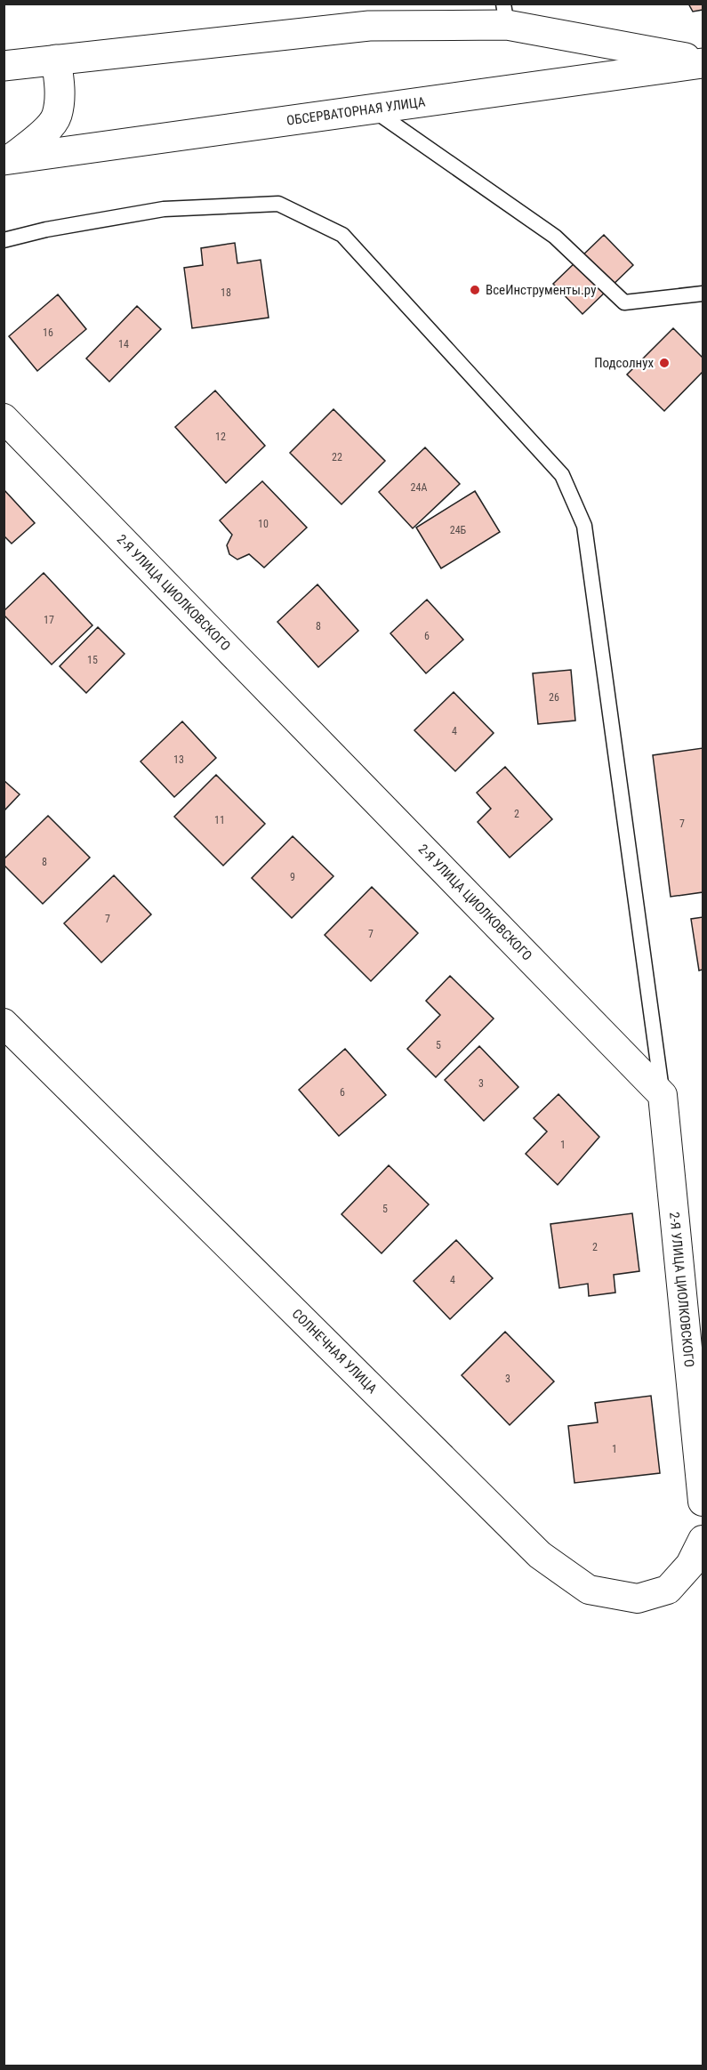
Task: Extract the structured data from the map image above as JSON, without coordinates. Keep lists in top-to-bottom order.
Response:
{
  "streets": {
    "main road": ["ОБСЕРВАТОРНАЯ УЛИЦА"],
    "street": ["2-Я УЛИЦА ЦИОЛКОВСКОГО", "СОЛНЕЧНАЯ УЛИЦА"]
  },
  "places": ["ВсеИнструменты.ру", "Подсолнух"],
  "house_numbers": [
    "18",
    "16",
    "14",
    "12",
    "22",
    "24А",
    "10",
    "24Б",
    "17",
    "8",
    "6",
    "15",
    "26",
    "4",
    "13",
    "2",
    "11",
    "7",
    "8",
    "9",
    "7",
    "7",
    "5",
    "3",
    "6",
    "1",
    "5",
    "2",
    "4",
    "3",
    "1"
  ]
}
